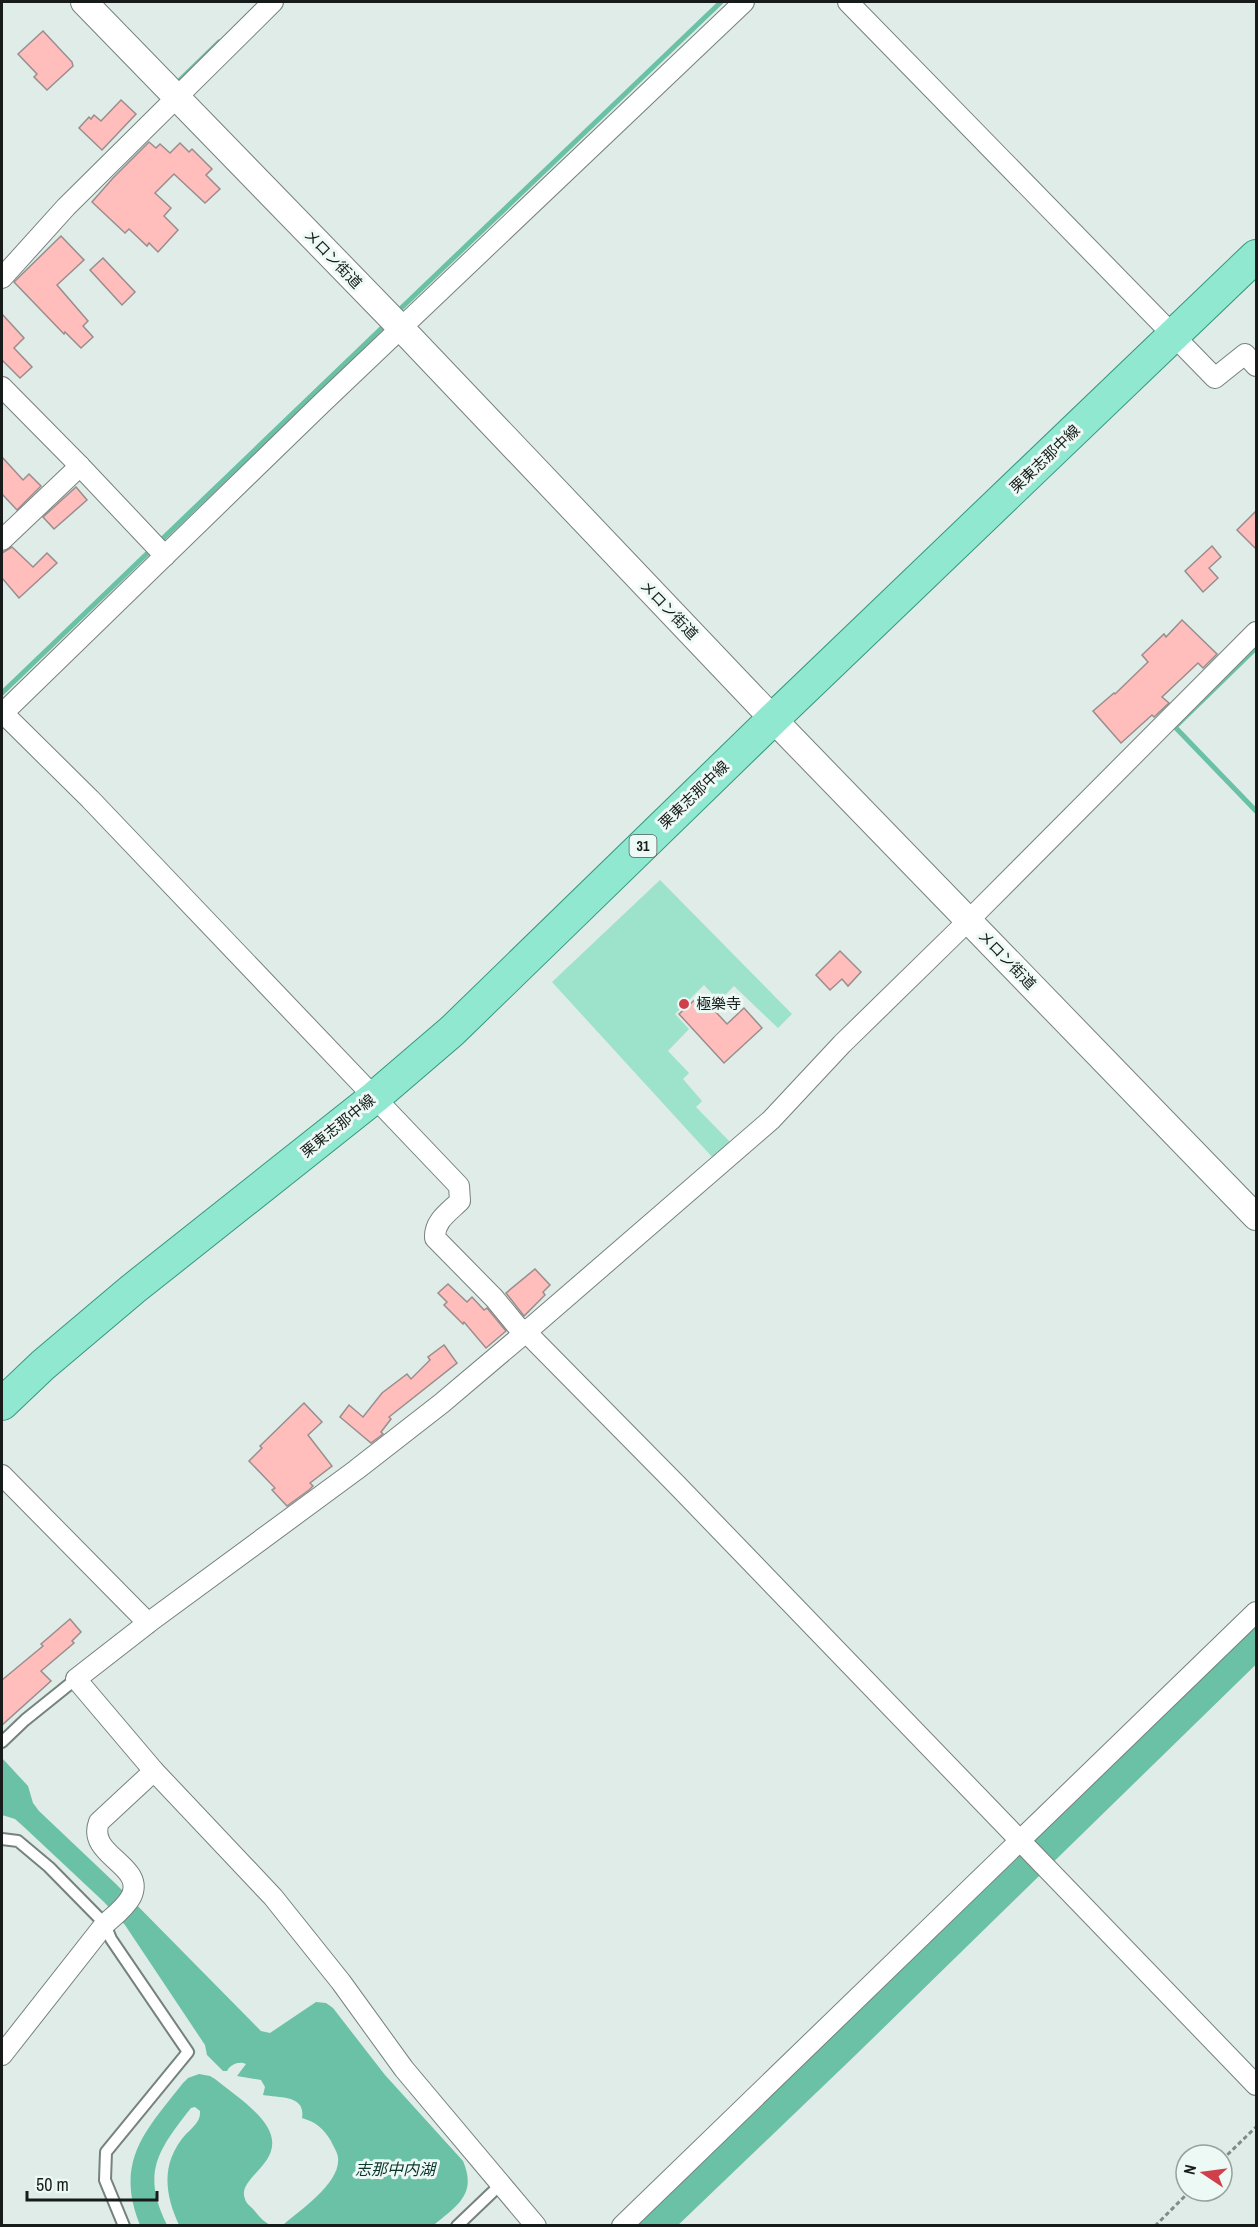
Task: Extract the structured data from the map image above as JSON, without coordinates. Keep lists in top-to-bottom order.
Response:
{
  "streets": {
    "main road": ["栗東志那中線", "31"],
    "street": ["メロン街道"]
  },
  "crossings": [
    ["メロン街道", "栗東志那中線"]
  ],
  "water": ["志那中内湖"],
  "places": ["極樂寺"],
  "scale_bar": "50 m",
  "north": "left"
}
